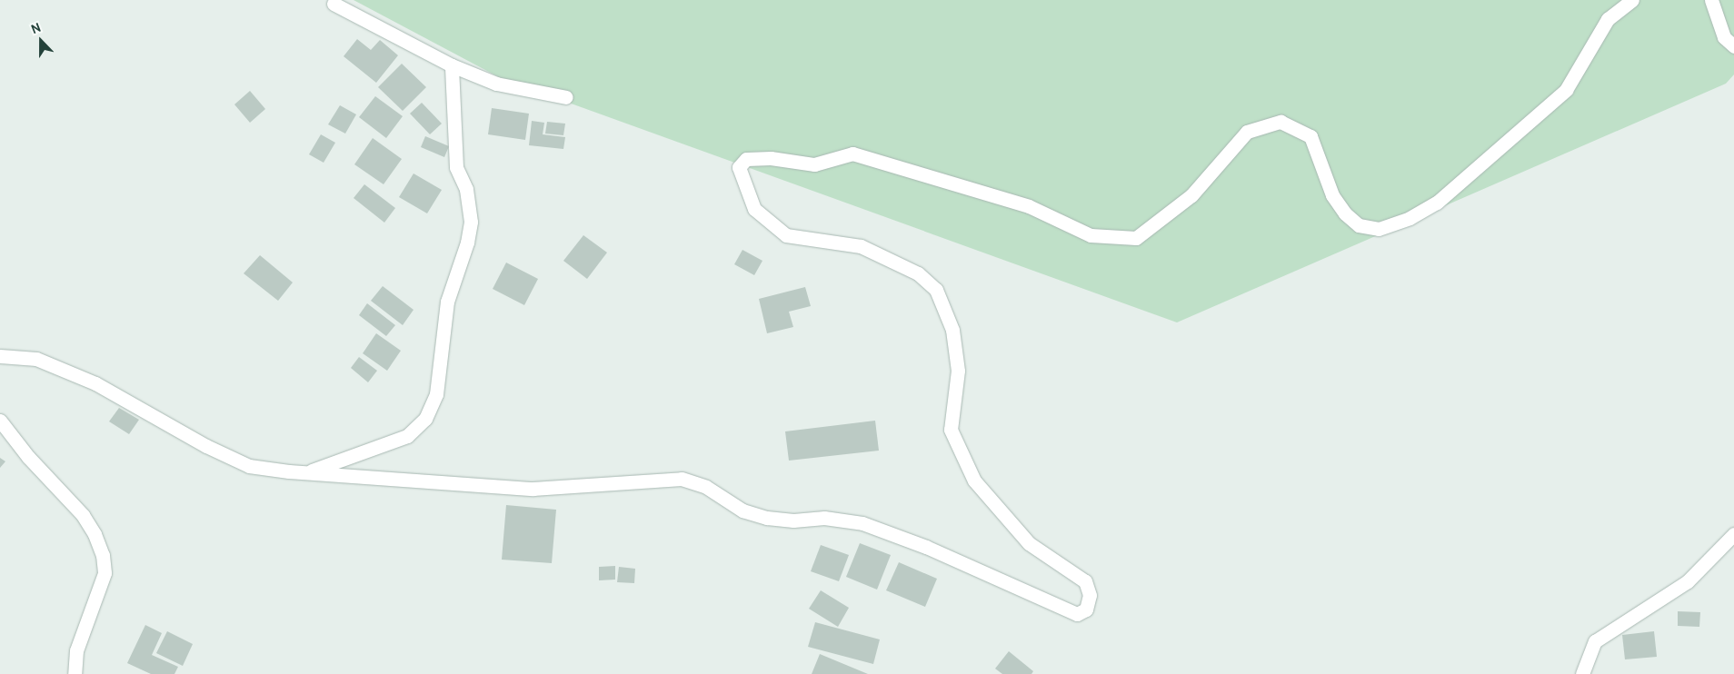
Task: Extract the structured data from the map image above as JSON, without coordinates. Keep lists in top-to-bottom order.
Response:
{
  "north": "top"
}
